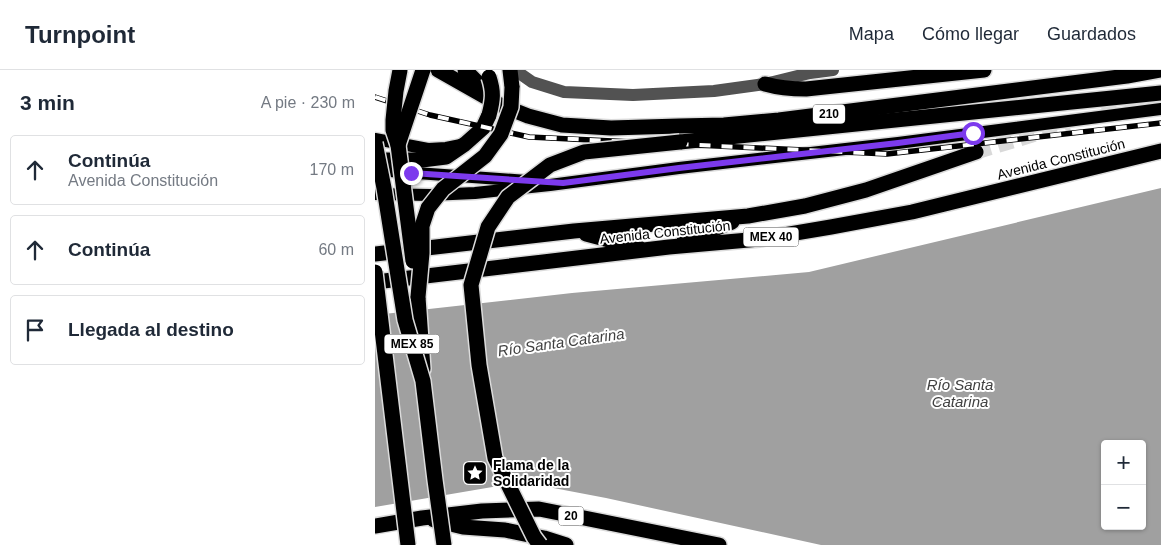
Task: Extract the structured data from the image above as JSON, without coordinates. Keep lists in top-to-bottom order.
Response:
{
  "streets": {
    "highway": [
      "210",
      "Avenida Constitución",
      "MEX 40",
      "MEX 85",
      "20"
    ]
  },
  "water": ["Río Santa Catarina"],
  "places": {
    "place": ["Flama de la Solidaridad"]
  },
  "page": {
    "header": "Turnpoint",
    "nav": ["Mapa", "Cómo llegar", "Guardados"],
    "heading": ["3 min", "A pie · 230 m"],
    "list": [
      ["Continúa", "Avenida Constitución", "170 m"],
      ["Continúa", "60 m"],
      "Llegada al destino"
    ],
    "map_buttons": ["+", "−"]
  }
}
